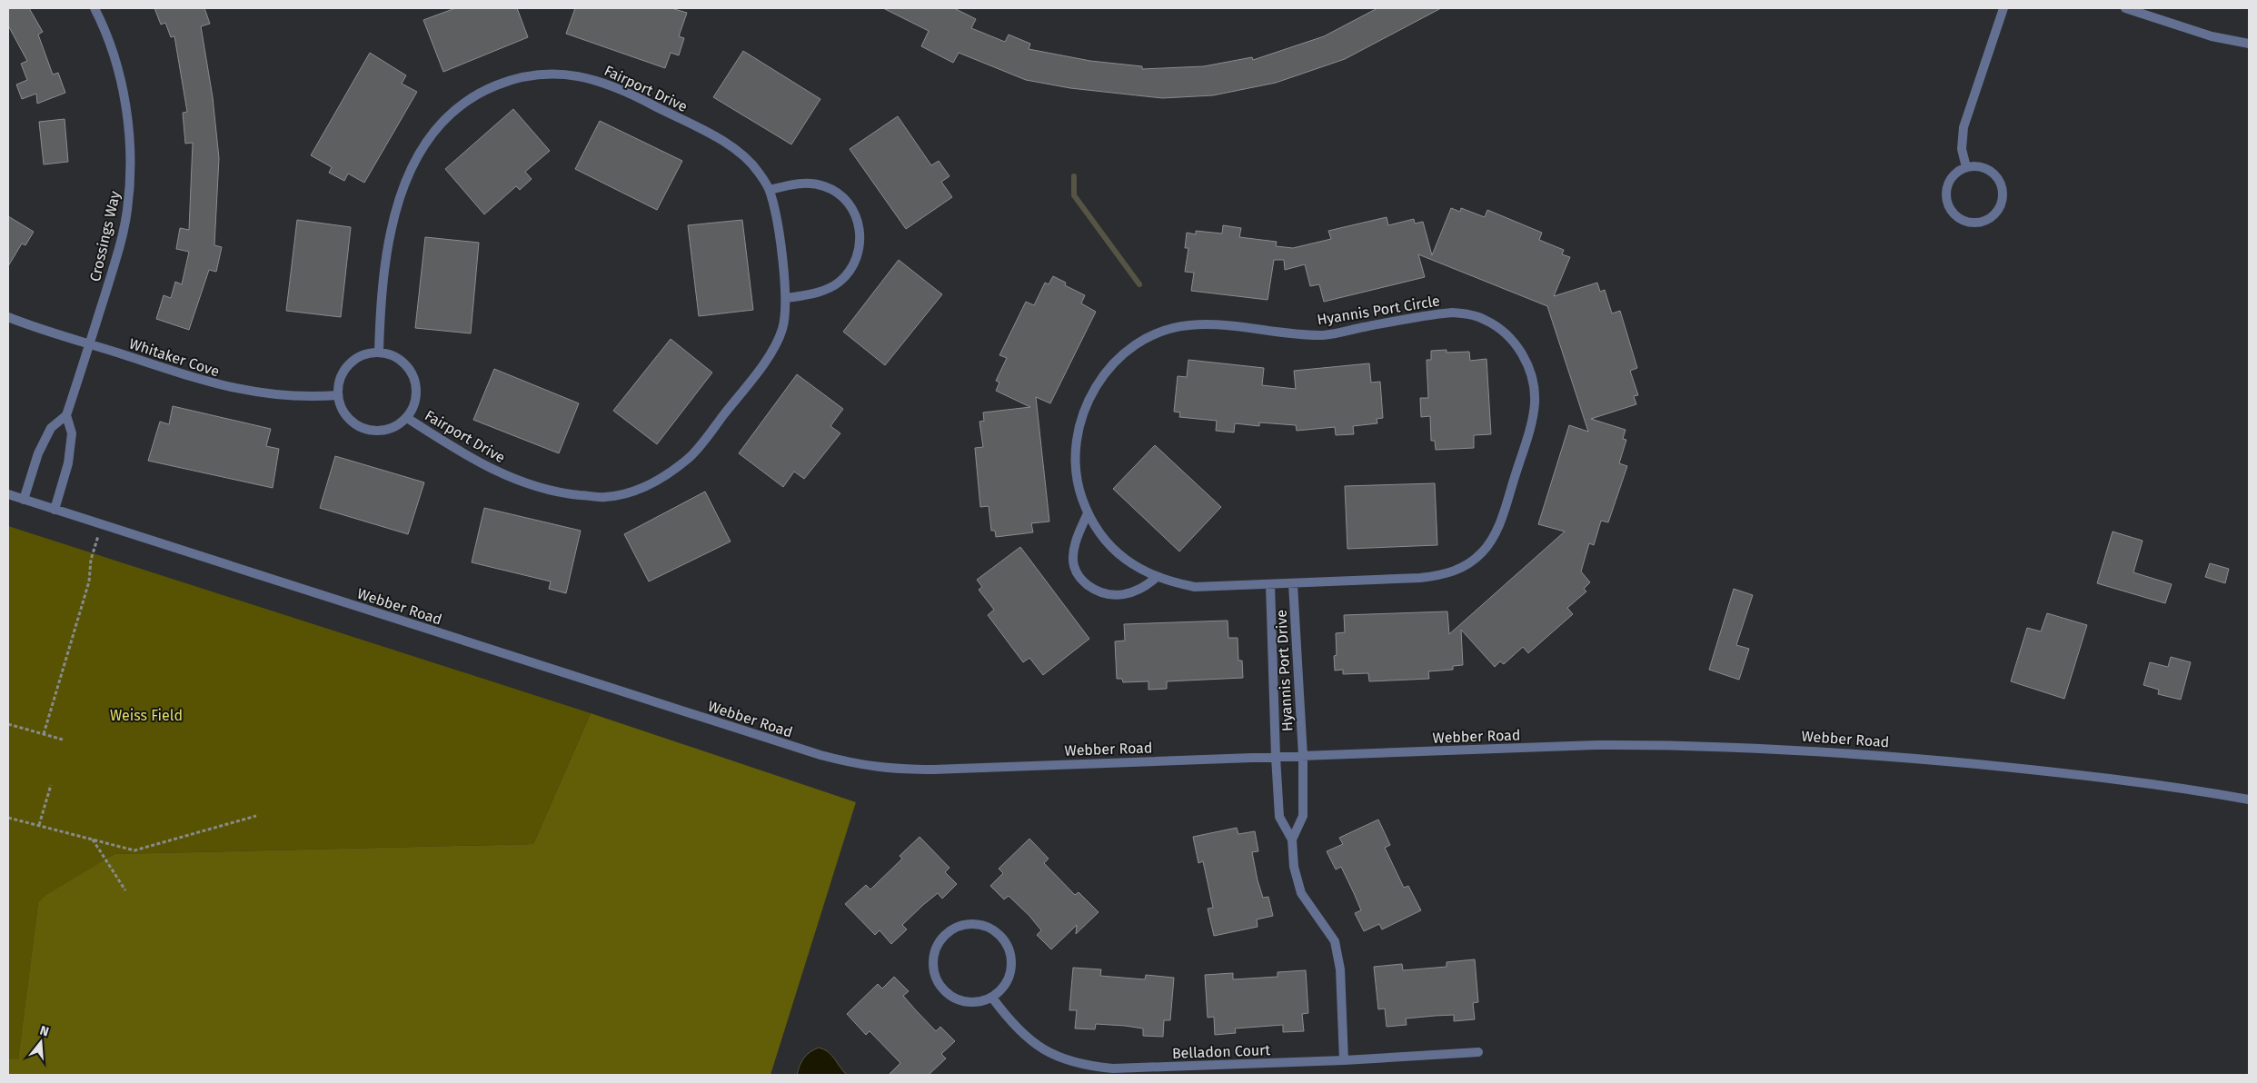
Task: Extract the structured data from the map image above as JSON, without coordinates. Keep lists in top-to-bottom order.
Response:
{
  "streets": {
    "street": [
      "Fairport Drive",
      "Crossings Way",
      "Hyannis Port Circle",
      "Whitaker Cove",
      "Webber Road",
      "Hyannis Port Drive",
      "Belladon Court"
    ]
  },
  "crossings": [
    ["Fairport Drive", "Whitaker Cove"],
    ["Crossings Way", "Whitaker Cove"],
    ["Crossings Way", "Webber Road"],
    ["Hyannis Port Circle", "Hyannis Port Drive"],
    ["Webber Road", "Hyannis Port Drive"]
  ],
  "parks": ["Weiss Field"],
  "north": "top"
}
